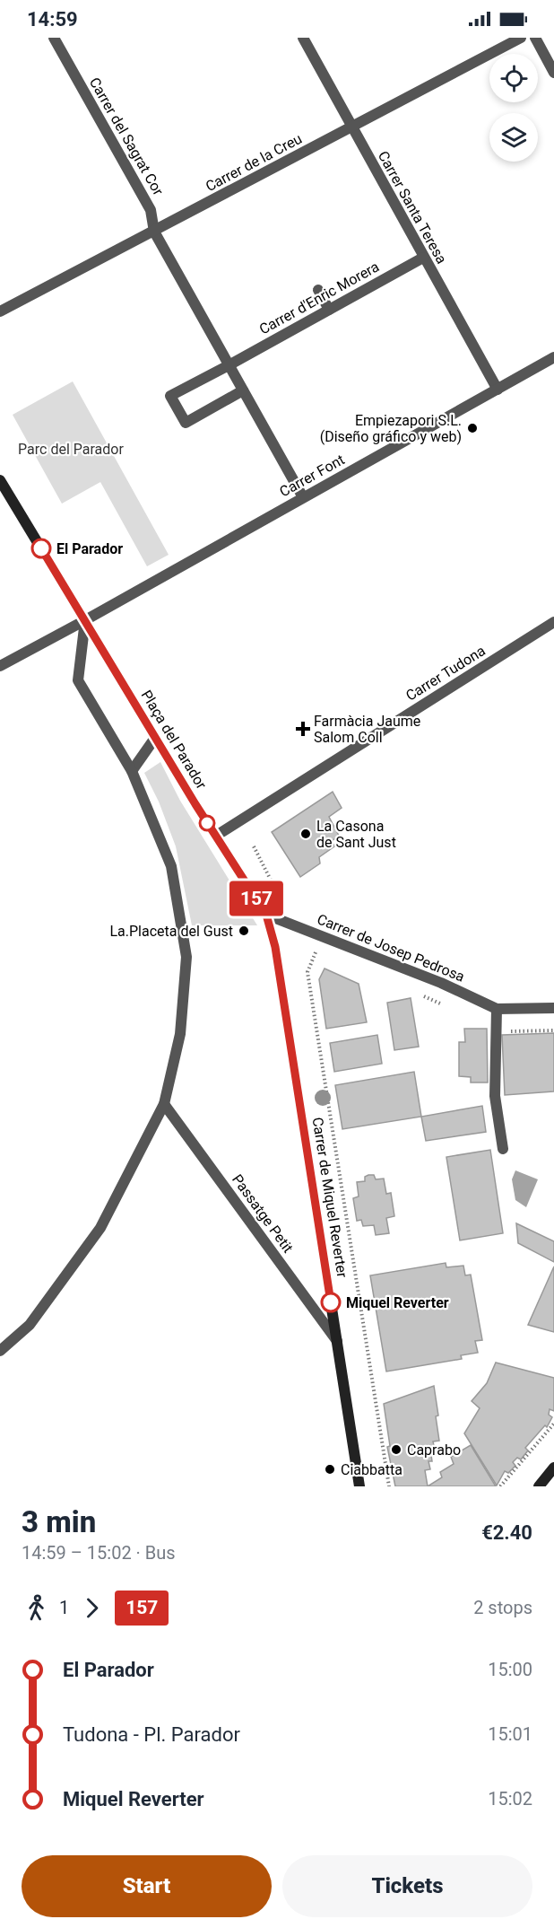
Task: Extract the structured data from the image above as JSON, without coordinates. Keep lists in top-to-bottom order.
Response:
{
  "streets": {
    "street": [
      "Carrer del Sagrat Cor",
      "Carrer de la Creu",
      "Carrer Santa Teresa",
      "Carrer d'Enric Morera",
      "Carrer Font",
      "Carrer Tudona",
      "Plaça del Parador",
      "Carrer de Josep Pedrosa",
      "Carrer de Miquel Reverter",
      "Passatge Petit"
    ]
  },
  "crossings": [
    ["Carrer del Sagrat Cor", "Carrer de la Creu"],
    ["Carrer del Sagrat Cor", "Carrer d'Enric Morera"],
    ["Carrer del Sagrat Cor", "Carrer Font"],
    ["Carrer de la Creu", "Carrer Santa Teresa"],
    ["Carrer Santa Teresa", "Carrer d'Enric Morera"],
    ["Carrer Santa Teresa", "Carrer Font"],
    ["Carrer Font", "Plaça del Parador"],
    ["Carrer Tudona", "Plaça del Parador"],
    ["Plaça del Parador", "Carrer de Josep Pedrosa"],
    ["Plaça del Parador", "Carrer de Miquel Reverter"],
    ["Carrer de Josep Pedrosa", "Carrer de Miquel Reverter"],
    ["Carrer de Miquel Reverter", "Passatge Petit"]
  ],
  "parks": ["Parc del Parador"],
  "places": {
    "other": [
      "Empiezapori S.L. (Diseño gráfico y web)",
      "El Parador",
      "La Casona de Sant Just",
      "La.Placeta del Gust",
      "Miquel Reverter",
      "Caprabo",
      "Ciabbatta"
    ],
    "health": ["Farmàcia Jaume Salom Coll"]
  },
  "lines": ["bus line 157"],
  "page": {
    "status": "14:59",
    "on_map": "157",
    "heading": ["3 min", "14:59 – 15:02 · Bus", "€2.40"],
    "legs": ["1", "157", "2 stops"],
    "list": [
      {
        "name": "El Parador",
        "value": "15:00"
      },
      {
        "name": "Tudona - Pl. Parador",
        "value": "15:01"
      },
      {
        "name": "Miquel Reverter",
        "value": "15:02"
      }
    ],
    "buttons": ["Start", "Tickets"]
  }
}
